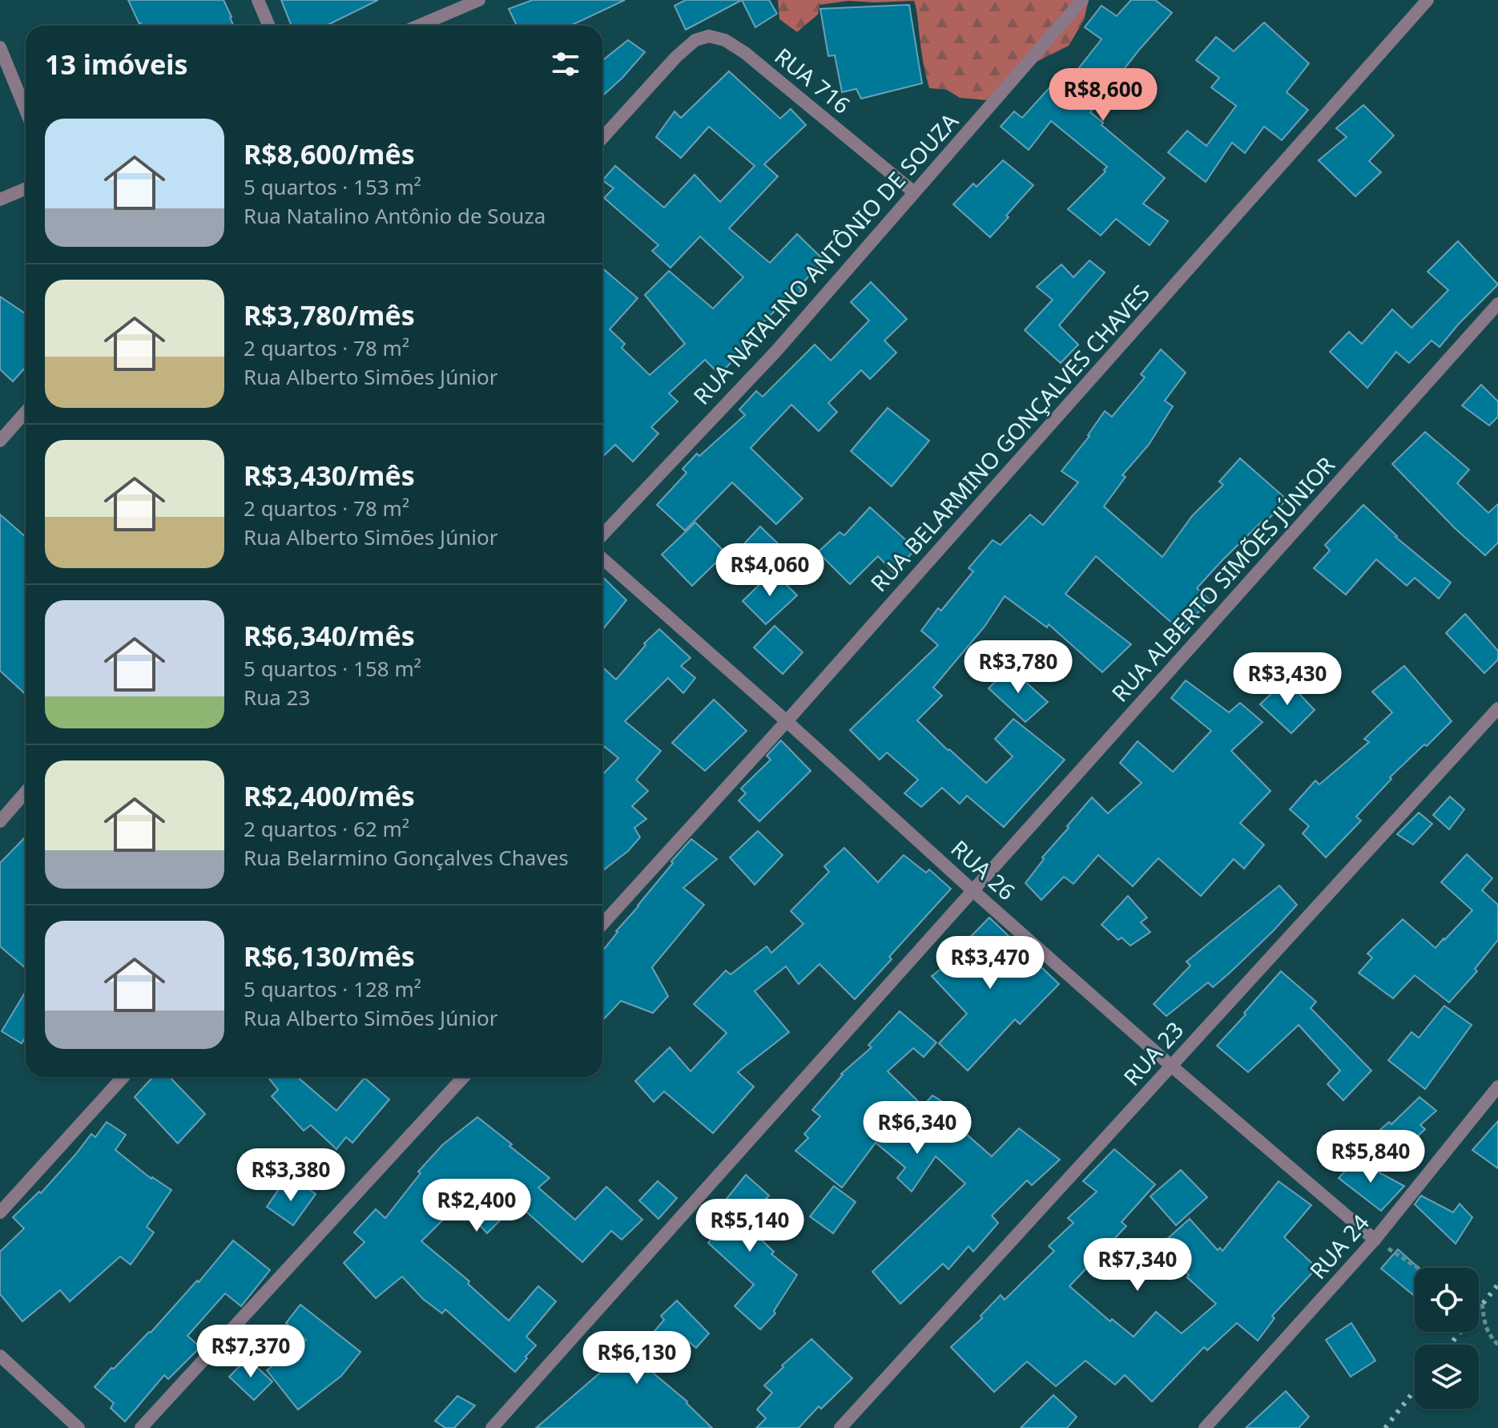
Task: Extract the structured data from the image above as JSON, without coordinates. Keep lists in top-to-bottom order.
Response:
{
  "streets": {
    "street": [
      "RUA 716",
      "RUA NATALINO ANTÔNIO DE SOUZA",
      "RUA BELARMINO GONÇALVES CHAVES",
      "RUA ALBERTO SIMÕES JÚNIOR",
      "RUA 26",
      "RUA 23",
      "RUA 24"
    ]
  },
  "crossings": [
    ["RUA 716", "RUA NATALINO ANTÔNIO DE SOUZA"],
    ["RUA BELARMINO GONÇALVES CHAVES", "RUA 26"],
    ["RUA ALBERTO SIMÕES JÚNIOR", "RUA 26"],
    ["RUA 26", "RUA 23"],
    ["RUA 26", "RUA 24"]
  ],
  "page": {
    "heading": "13 imóveis",
    "price": [
      "R$8,600",
      "R$4,060",
      "R$3,780",
      "R$3,430",
      "R$3,470",
      "R$6,340",
      "R$5,840",
      "R$3,380",
      "R$2,400",
      "R$5,140",
      "R$7,340",
      "R$7,370",
      "R$6,130"
    ],
    "list": [
      {
        "name": "R$8,600/mês",
        "note": "5 quartos · 153 m² · Rua Natalino Antônio de Souza"
      },
      {
        "name": "R$3,780/mês",
        "note": "2 quartos · 78 m² · Rua Alberto Simões Júnior"
      },
      {
        "name": "R$3,430/mês",
        "note": "2 quartos · 78 m² · Rua Alberto Simões Júnior"
      },
      {
        "name": "R$6,340/mês",
        "note": "5 quartos · 158 m² · Rua 23"
      },
      {
        "name": "R$2,400/mês",
        "note": "2 quartos · 62 m² · Rua Belarmino Gonçalves Chaves"
      },
      {
        "name": "R$6,130/mês",
        "note": "5 quartos · 128 m² · Rua Alberto Simões Júnior"
      }
    ]
  }
}
